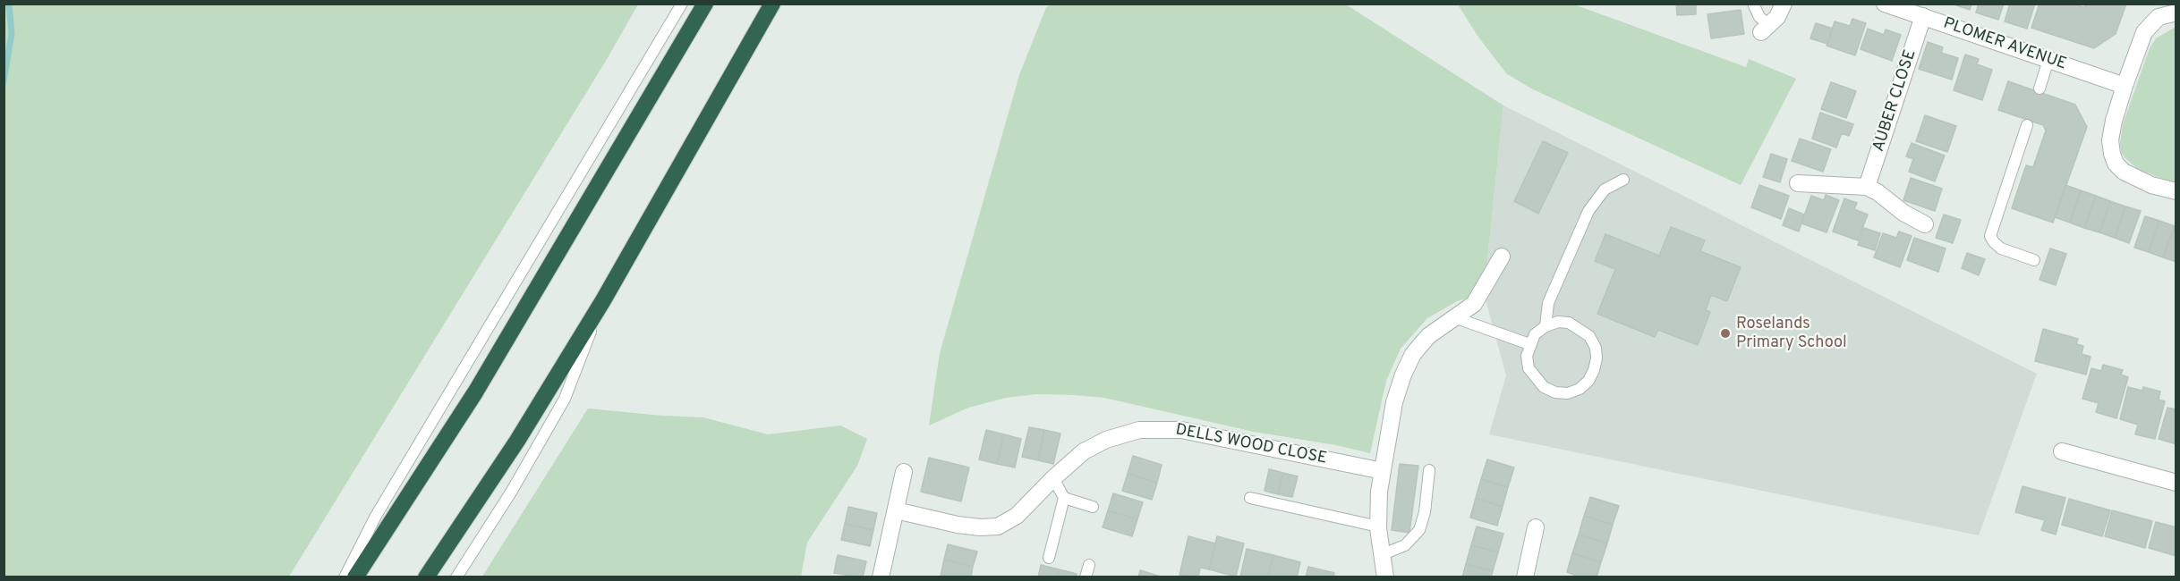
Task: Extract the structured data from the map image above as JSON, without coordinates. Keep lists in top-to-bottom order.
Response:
{
  "streets": {
    "street": ["PLOMER AVENUE", "AUBER CLOSE", "DELLS WOOD CLOSE"]
  },
  "crossings": [
    ["PLOMER AVENUE", "AUBER CLOSE"]
  ],
  "places": ["Roselands Primary School"]
}
